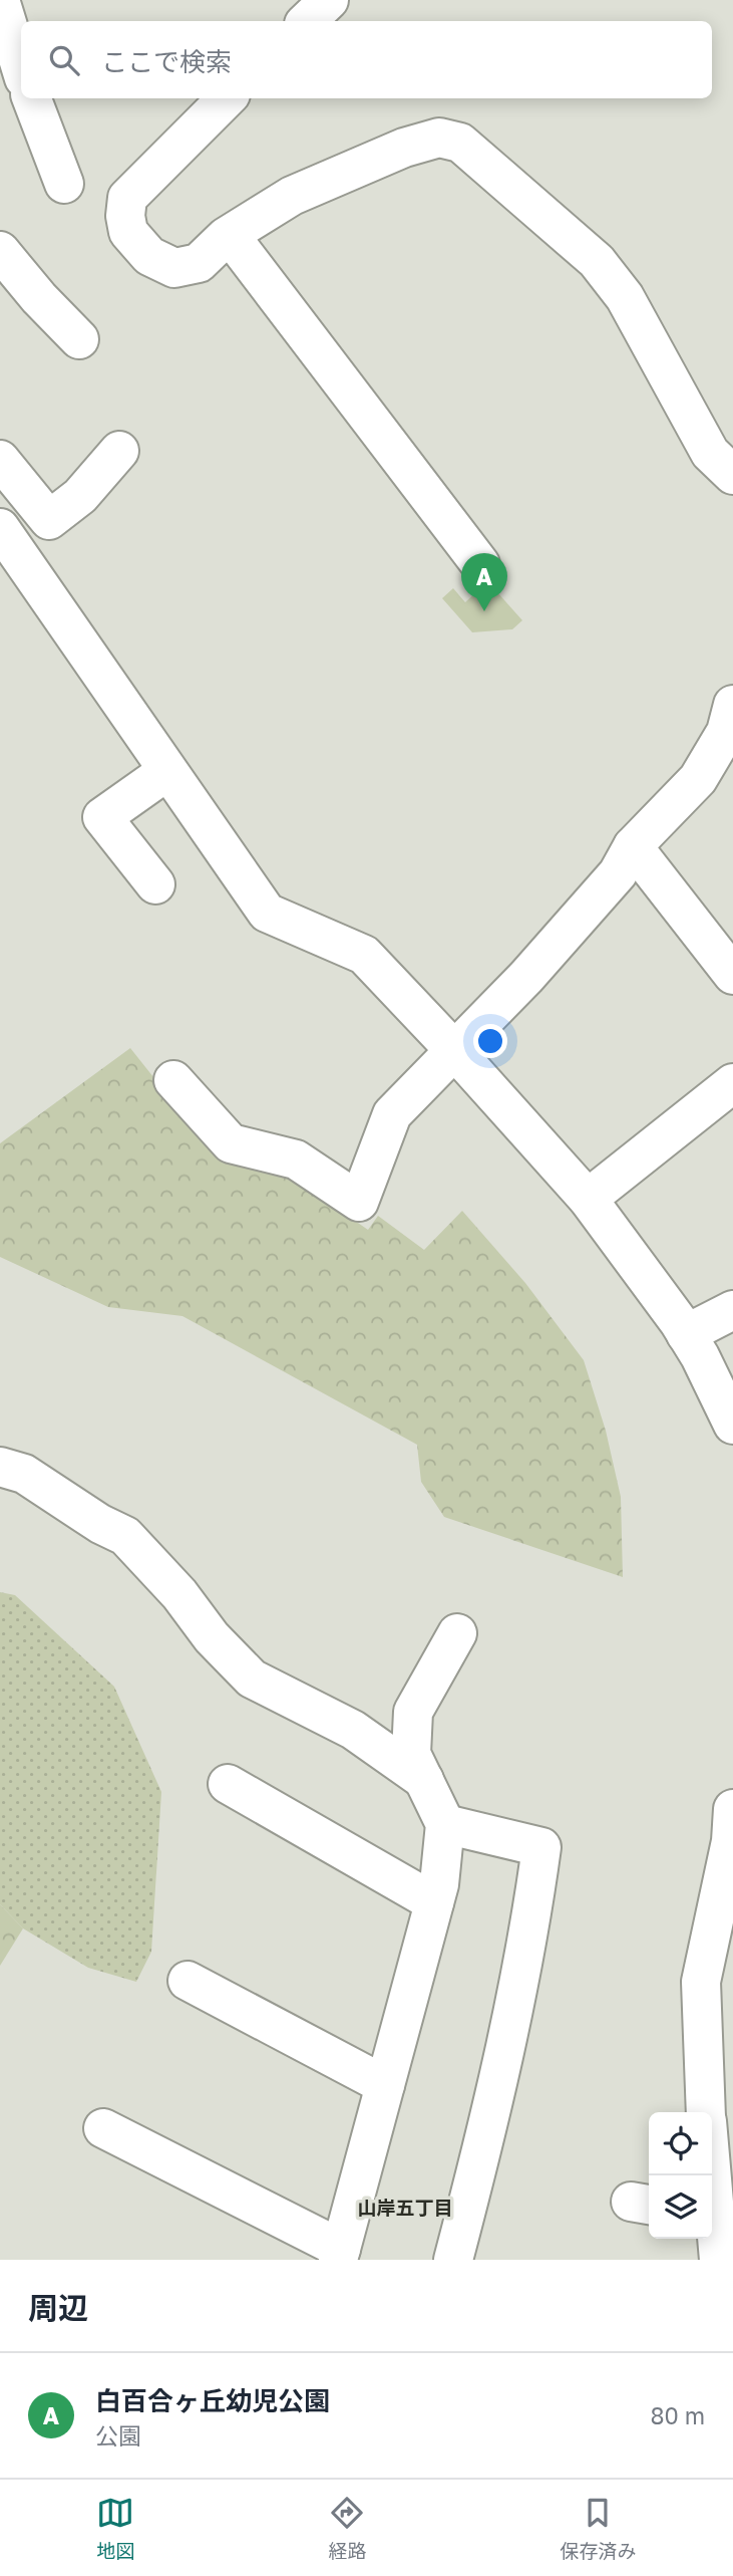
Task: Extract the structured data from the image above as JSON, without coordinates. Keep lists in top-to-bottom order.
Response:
{
  "districts": ["山岸五丁目"],
  "page": {
    "search": "ここで検索",
    "pins": "A",
    "heading": "周辺",
    "list": [
      {
        "mark": "A",
        "name": "白百合ヶ丘幼児公園",
        "note": "公園",
        "value": "80 m"
      }
    ],
    "nav": ["地図", "経路", "保存済み"]
  }
}
